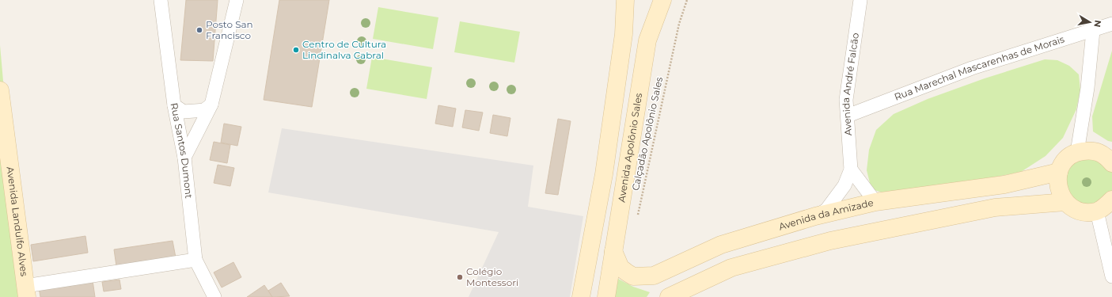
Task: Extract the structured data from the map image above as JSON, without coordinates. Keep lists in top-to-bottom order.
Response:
{
  "streets": {
    "street": [
      "Rua Marechal Mascarenhas de Morais",
      "Avenida André Falcão",
      "Avenida Apolônio Sales",
      "Rua Santos Dumont",
      "Avenida da Amizade",
      "Avenida Landulfo Alves"
    ],
    "path": ["Calçadão Apolônio Sales"]
  },
  "crossings": [
    ["Rua Marechal Mascarenhas de Morais", "Avenida André Falcão"],
    ["Avenida André Falcão", "Avenida da Amizade"],
    ["Avenida Apolônio Sales", "Avenida da Amizade"]
  ],
  "places": ["Posto San Francisco", "Centro de Cultura Lindinalva Cabral", "Colégio Montessori"],
  "north": "right"
}
